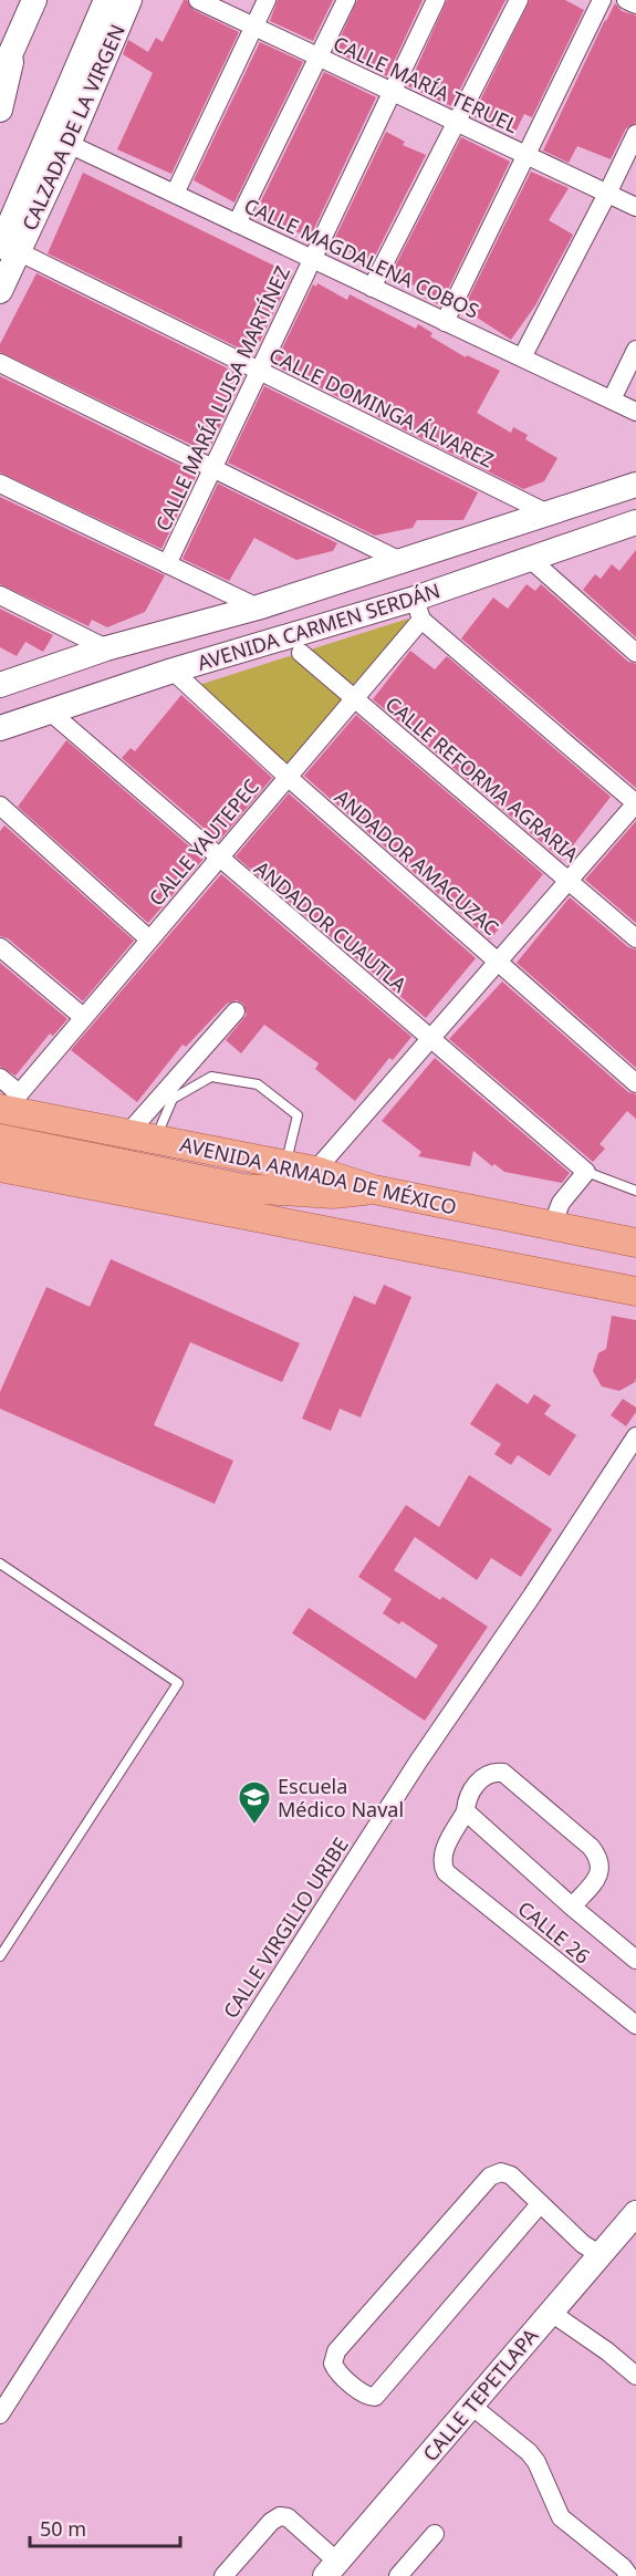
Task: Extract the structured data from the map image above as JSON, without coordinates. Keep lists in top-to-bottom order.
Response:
{
  "streets": {
    "main road": ["AVENIDA ARMADA DE MÉXICO"],
    "street": [
      "CALLE MARÍA TERUEL",
      "CALZADA DE LA VIRGEN",
      "CALLE MAGDALENA COBOS",
      "CALLE MARÍA LUISA MARTÍNEZ",
      "CALLE DOMINGA ÁLVAREZ",
      "AVENIDA CARMEN SERDÁN",
      "CALLE REFORMA AGRARIA",
      "CALLE YAUTEPEC",
      "ANDADOR AMACUZAC",
      "ANDADOR CUAUTLA",
      "CALLE VIRGILIO URIBE",
      "CALLE 26",
      "CALLE TEPETLAPA"
    ]
  },
  "crossings": [
    ["CALLE MARÍA TERUEL", "CALLE MARÍA LUISA MARTÍNEZ"],
    ["CALZADA DE LA VIRGEN", "CALLE MAGDALENA COBOS"],
    ["CALZADA DE LA VIRGEN", "CALLE DOMINGA ÁLVAREZ"],
    ["CALLE MAGDALENA COBOS", "CALLE MARÍA LUISA MARTÍNEZ"],
    ["CALLE MARÍA LUISA MARTÍNEZ", "CALLE DOMINGA ÁLVAREZ"],
    ["CALLE DOMINGA ÁLVAREZ", "AVENIDA CARMEN SERDÁN"],
    ["AVENIDA CARMEN SERDÁN", "CALLE YAUTEPEC"],
    ["AVENIDA CARMEN SERDÁN", "ANDADOR AMACUZAC"],
    ["AVENIDA CARMEN SERDÁN", "ANDADOR CUAUTLA"],
    ["CALLE REFORMA AGRARIA", "CALLE YAUTEPEC"],
    ["CALLE YAUTEPEC", "ANDADOR AMACUZAC"],
    ["CALLE YAUTEPEC", "ANDADOR CUAUTLA"],
    ["CALLE YAUTEPEC", "AVENIDA ARMADA DE MÉXICO"]
  ],
  "places": {
    "school or university": ["Escuela Médico Naval"]
  },
  "scale_bar": "50 m"
}
